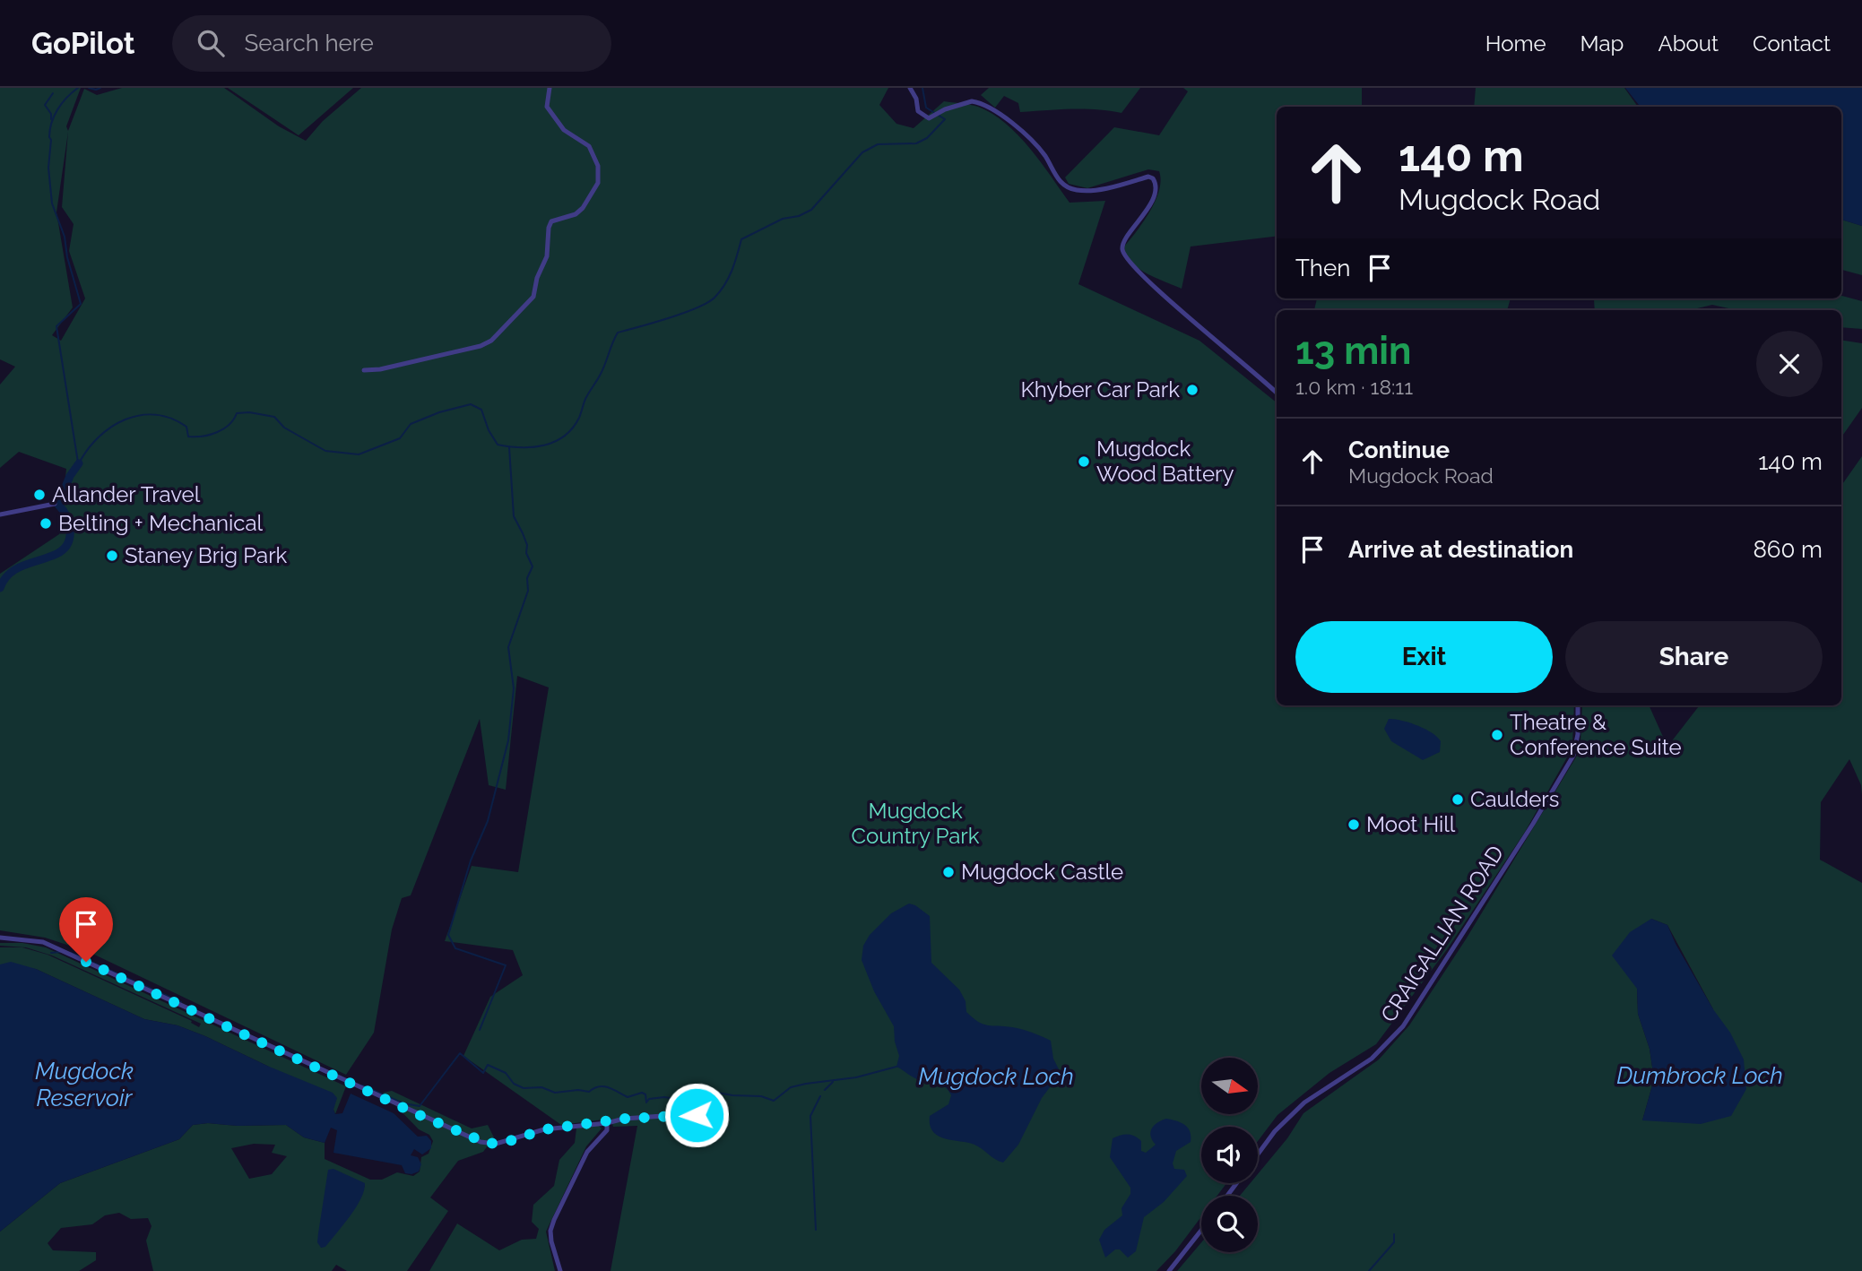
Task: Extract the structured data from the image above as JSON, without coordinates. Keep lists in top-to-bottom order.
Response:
{
  "streets": {
    "street": ["CRAIGALLIAN ROAD"]
  },
  "water": ["Mugdock Reservoir", "Dumbrock Loch", "Mugdock Loch"],
  "parks": ["Mugdock Country Park"],
  "places": [
    "Khyber Car Park",
    "Mugdock Wood Battery",
    "Allander Travel",
    "Belting + Mechanical",
    "Staney Brig Park",
    "Theatre & Conference Suite",
    "Caulders",
    "Moot Hill",
    "Mugdock Castle"
  ],
  "north": "right",
  "page": {
    "header": "GoPilot",
    "search": "Search here",
    "nav": [
      "Home",
      "Map",
      "About",
      "Contact"
    ],
    "turn": ["140 m", "Mugdock Road"],
    "then": "Then",
    "heading": ["13 min", "1.0 km · 18:11"],
    "list": [
      {
        "name": "Continue",
        "note": "Mugdock Road",
        "value": "140 m"
      },
      {
        "name": "Arrive at destination",
        "value": "860 m"
      }
    ],
    "buttons": ["Exit", "Share"]
  }
}
